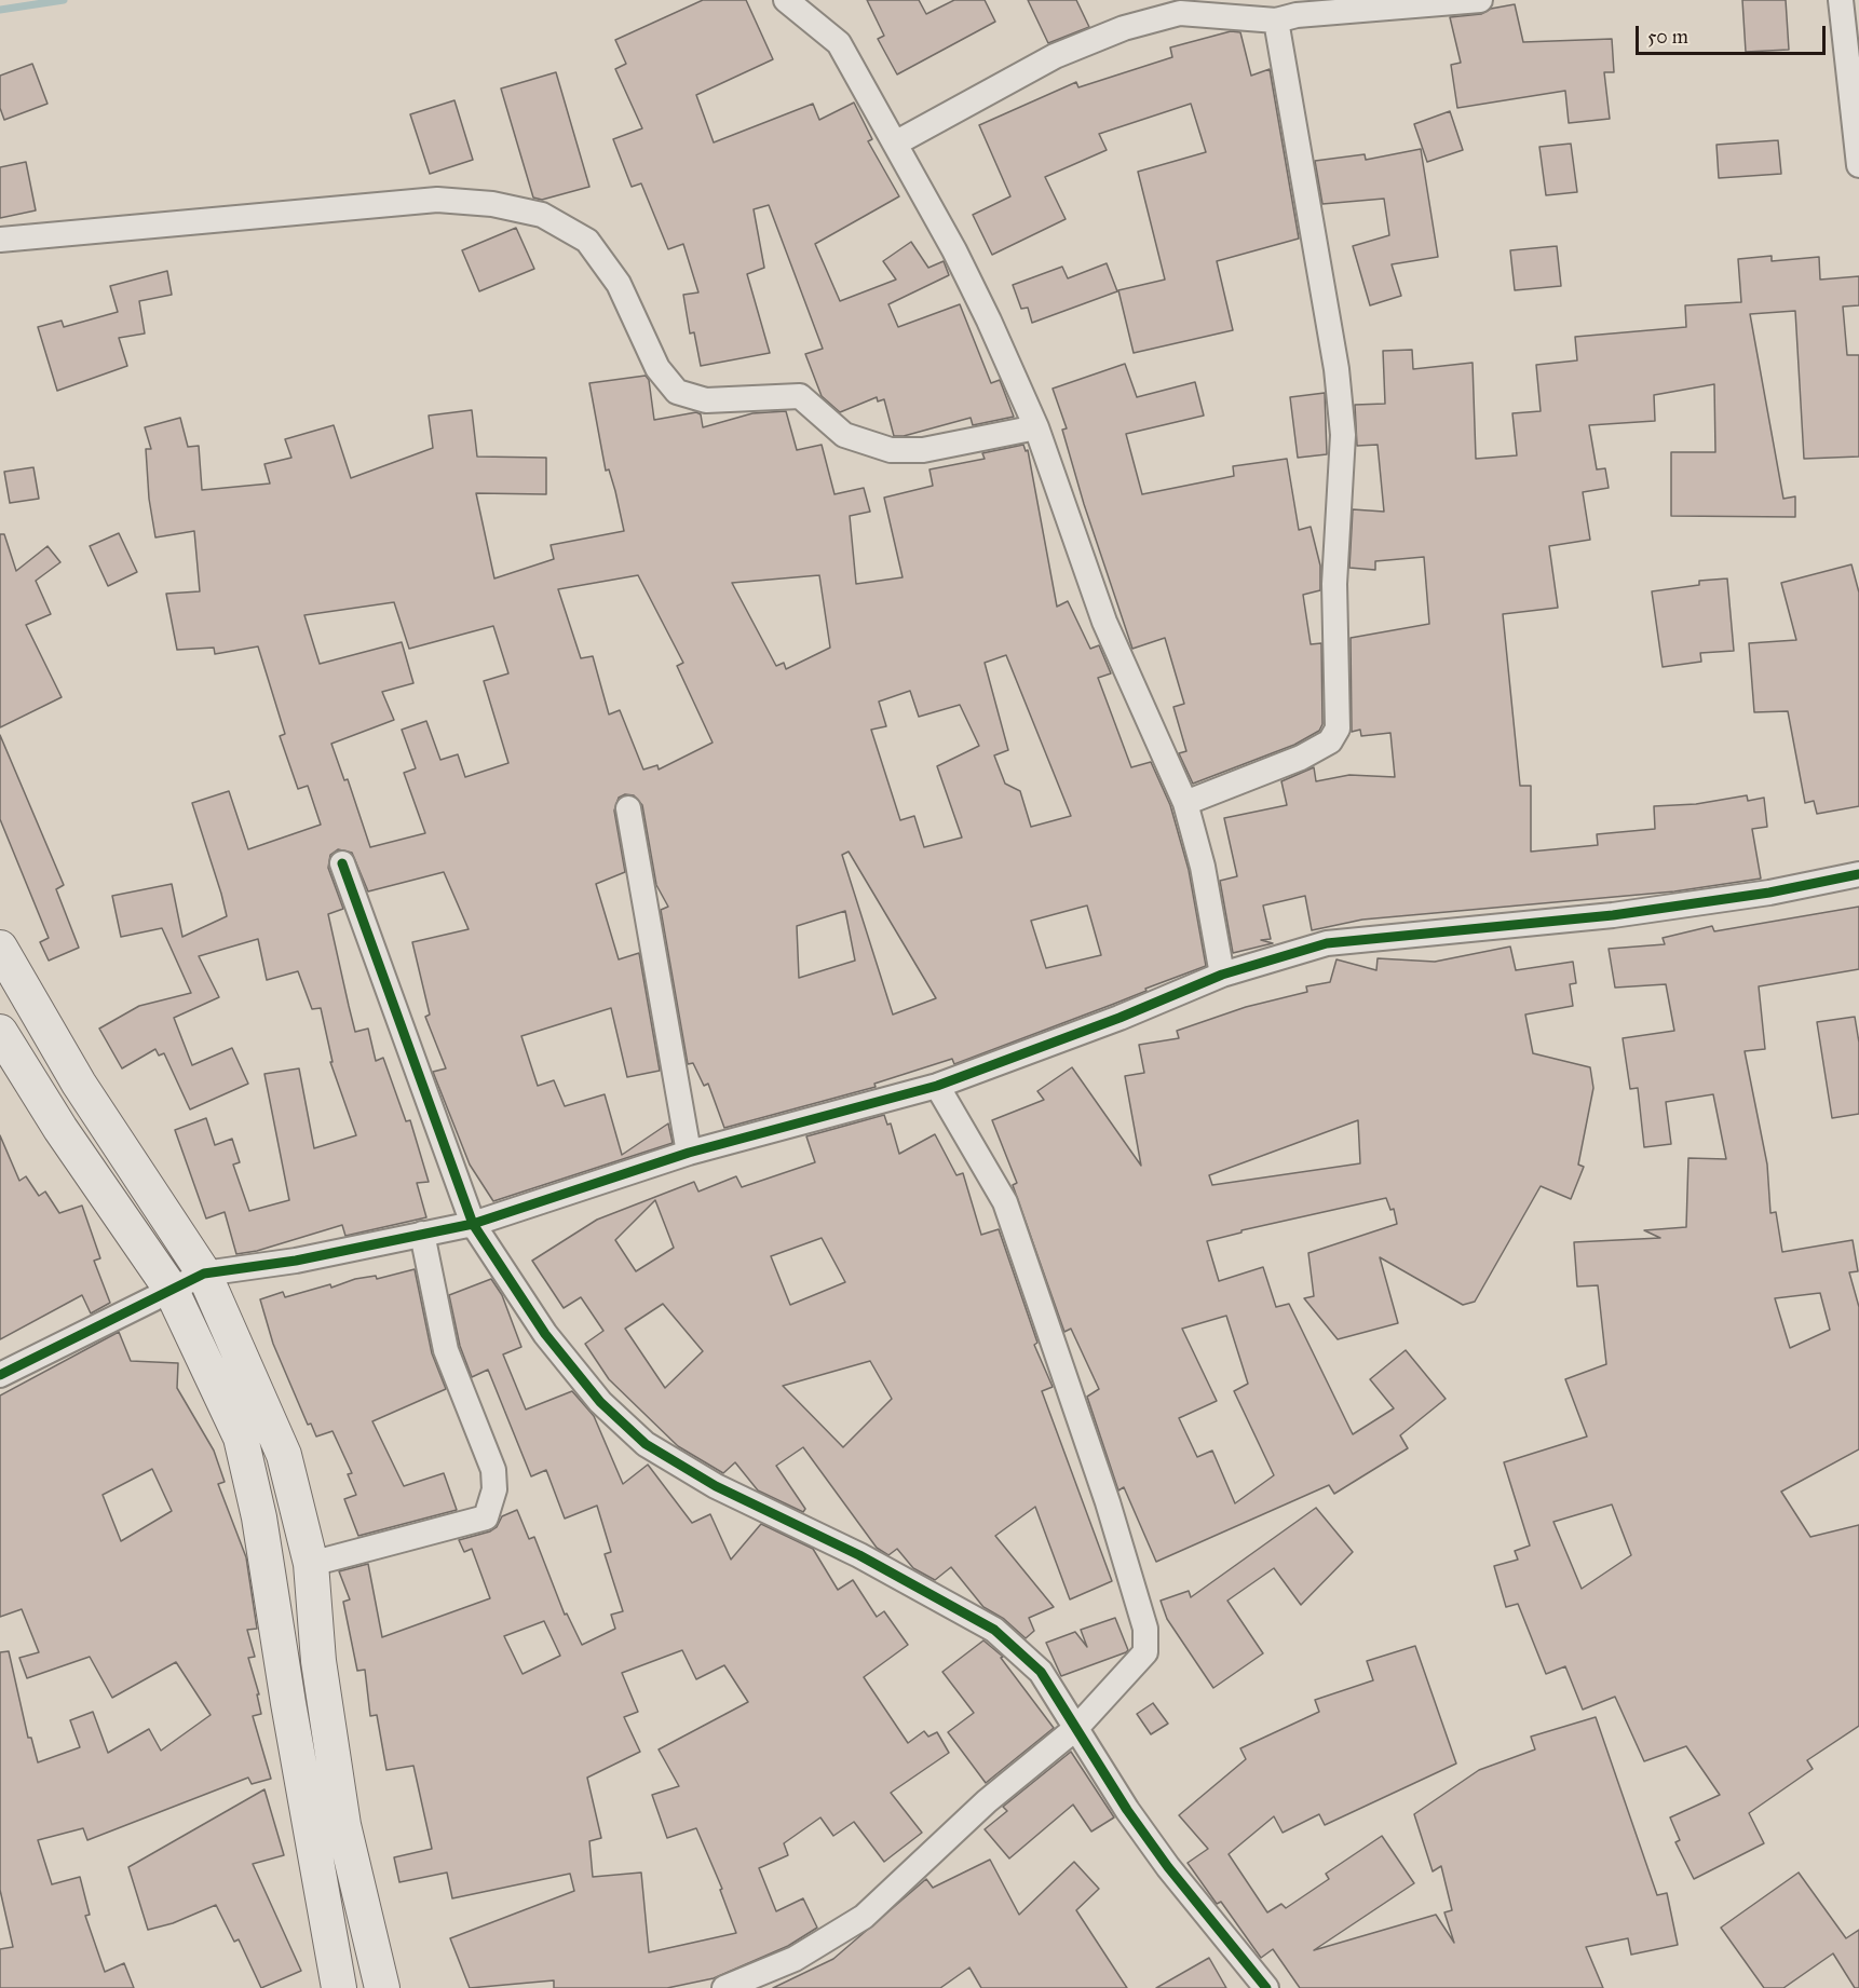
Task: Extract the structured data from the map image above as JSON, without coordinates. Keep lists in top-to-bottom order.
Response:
{
  "scale_bar": "50 m"
}
